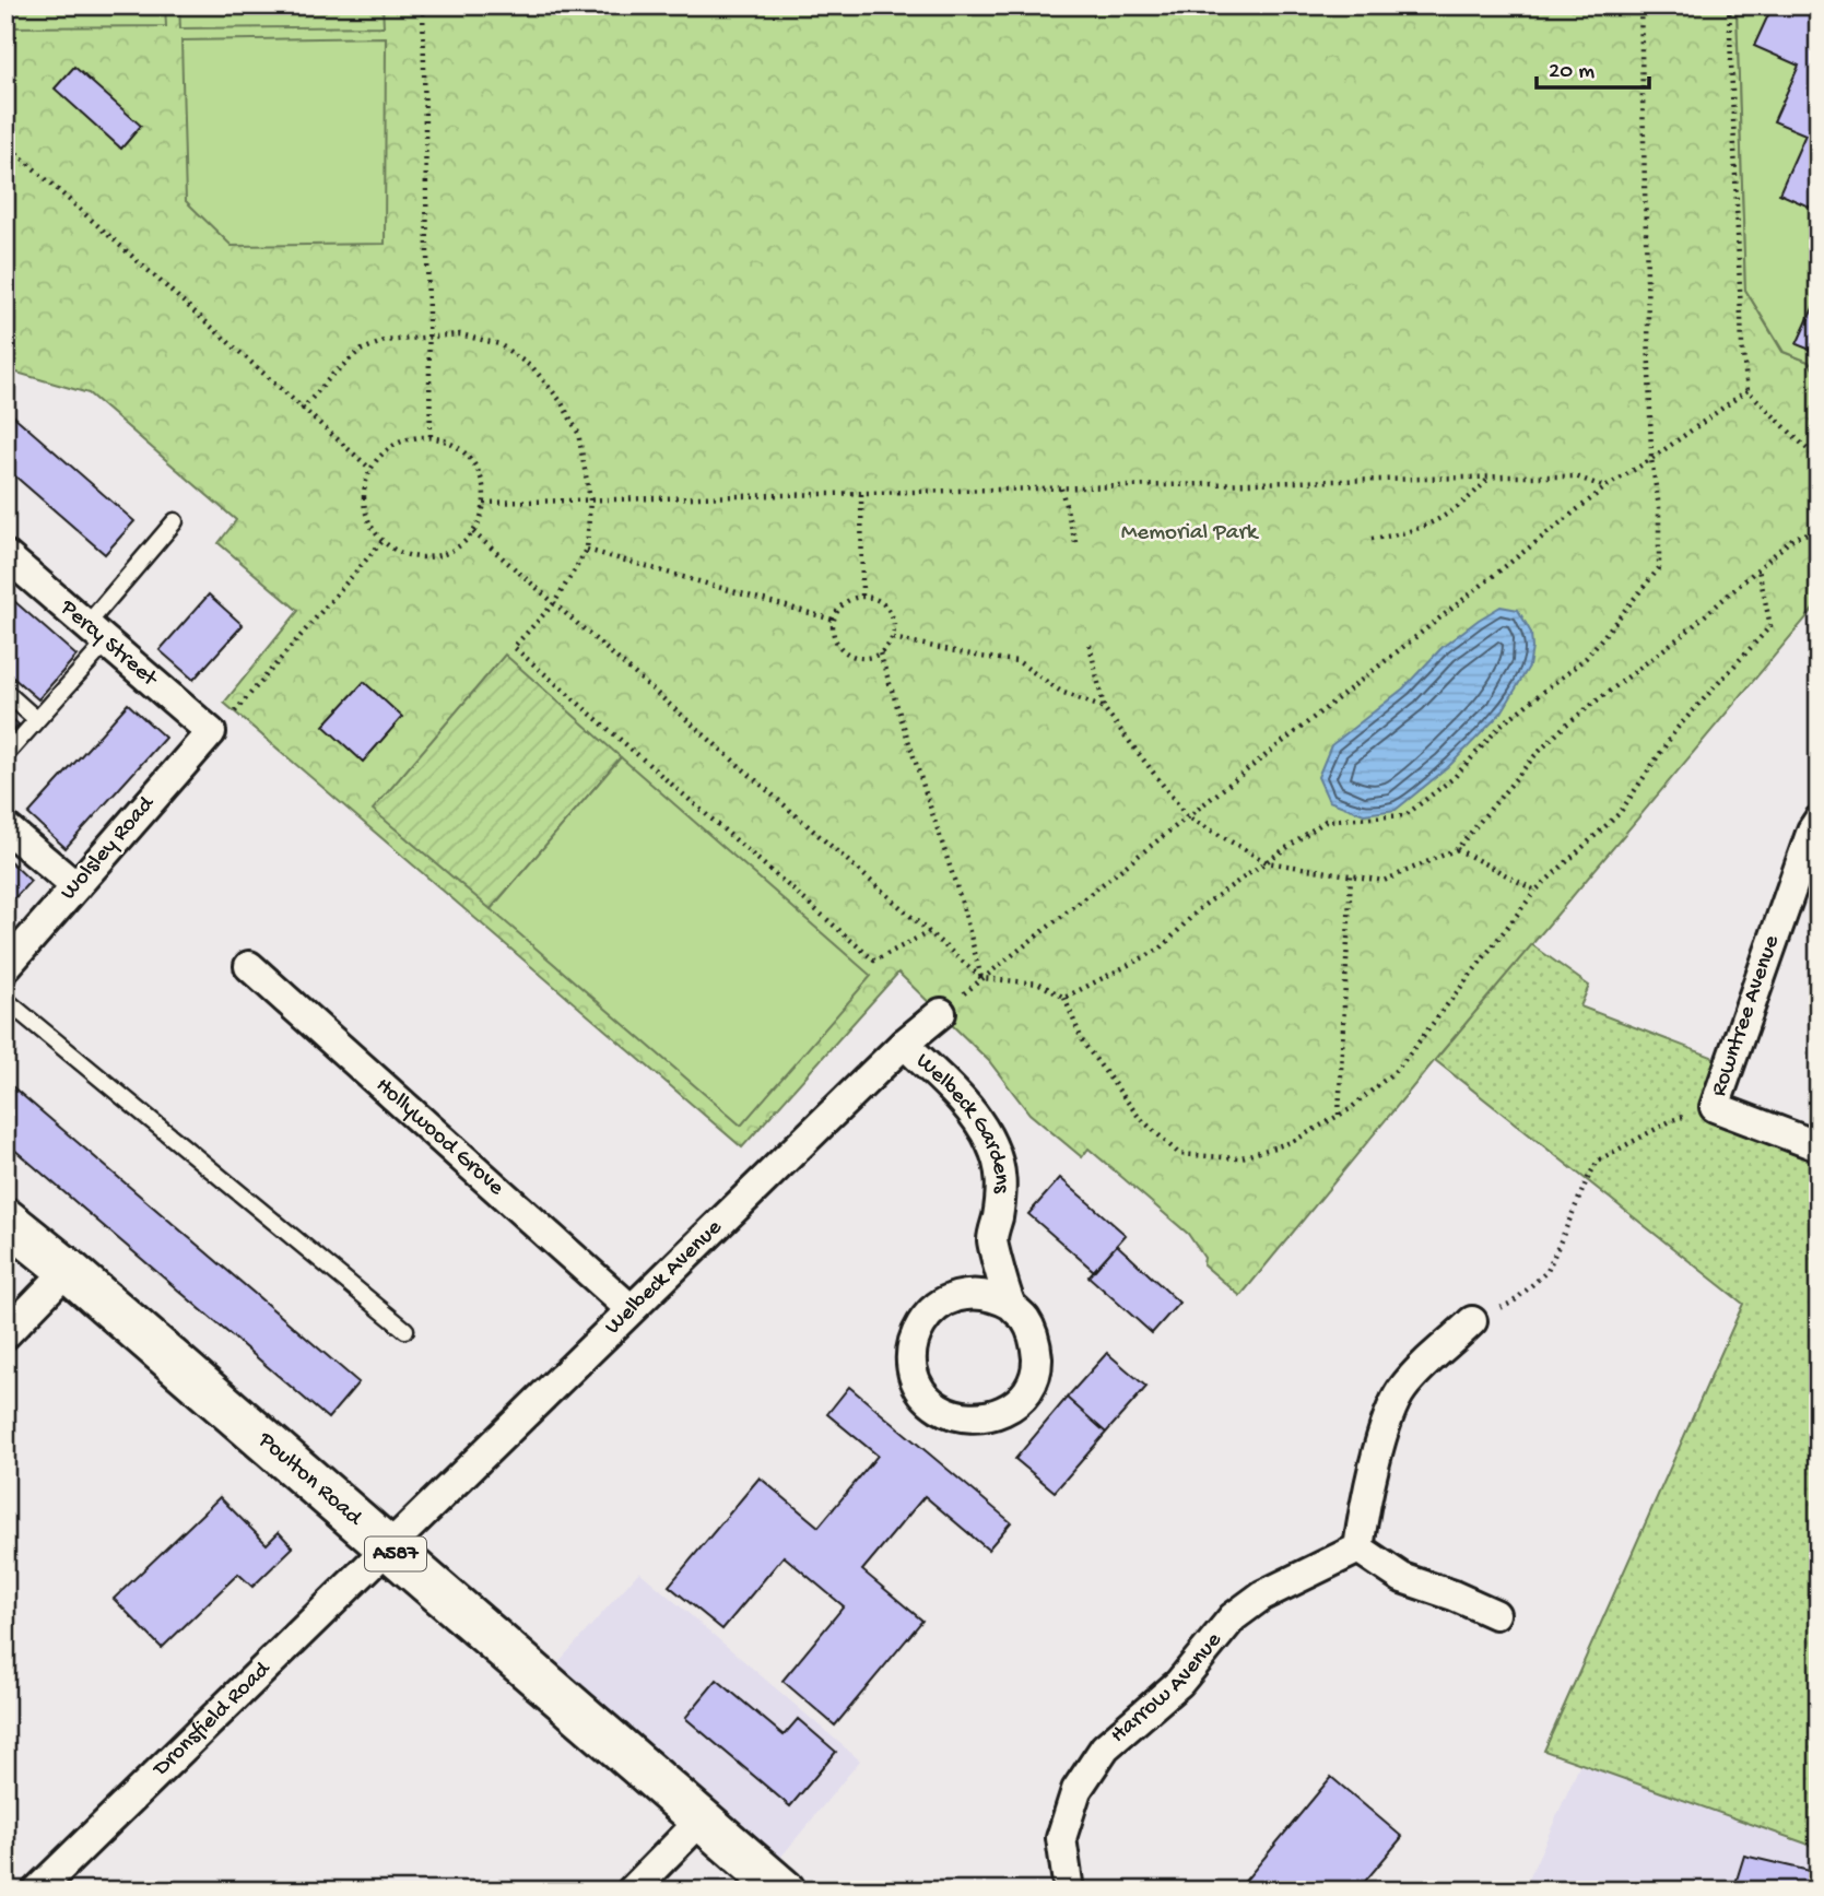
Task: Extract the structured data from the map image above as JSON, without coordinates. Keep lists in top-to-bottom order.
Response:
{
  "streets": {
    "main road": ["Poulton Road", "A587"],
    "street": [
      "Percy Street",
      "Wolsley Road",
      "Rowntree Avenue",
      "Welbeck Gardens",
      "Hollywood Grove",
      "Welbeck Avenue",
      "Harrow Avenue",
      "Dronsfield Road"
    ]
  },
  "crossings": [
    ["Percy Street", "Wolsley Road"],
    ["Welbeck Gardens", "Welbeck Avenue"],
    ["Hollywood Grove", "Welbeck Avenue"],
    ["Welbeck Avenue", "Poulton Road"],
    ["Welbeck Avenue", "Dronsfield Road"],
    ["Poulton Road", "Dronsfield Road"]
  ],
  "parks": ["Memorial Park"],
  "scale_bar": "20 m"
}
